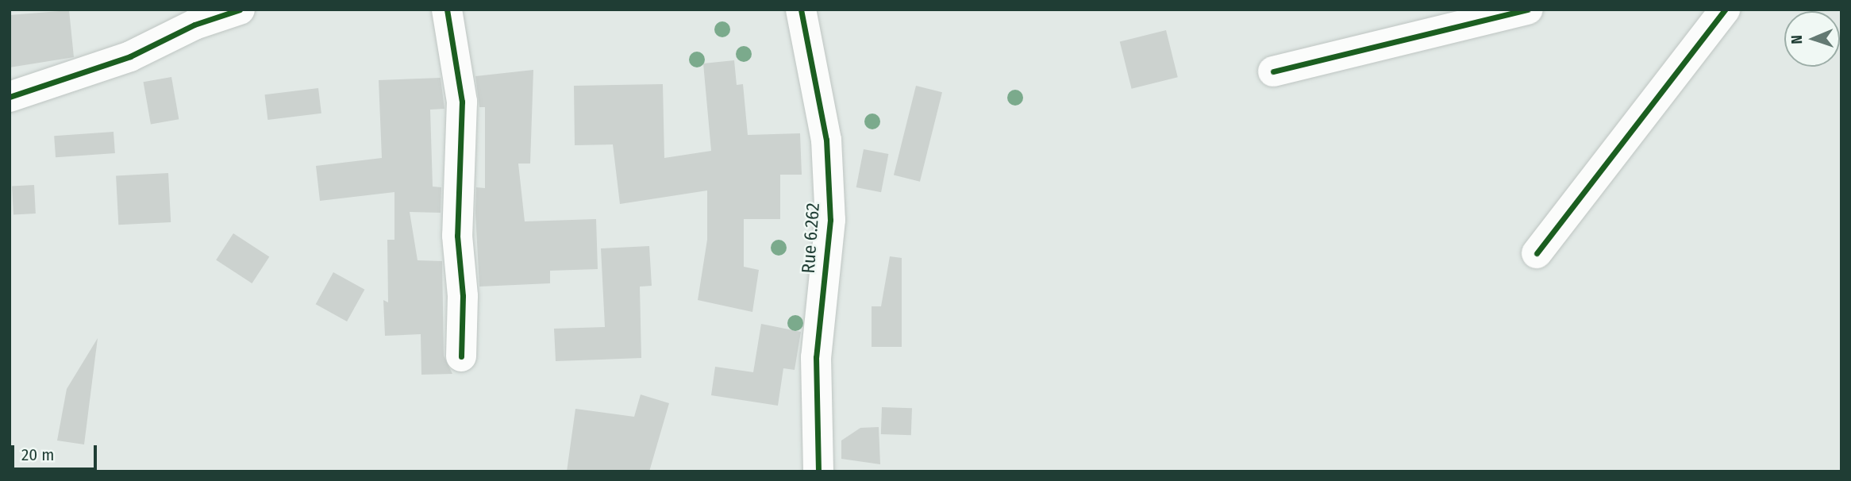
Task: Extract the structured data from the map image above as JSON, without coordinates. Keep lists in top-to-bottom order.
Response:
{
  "streets": {
    "street": ["Rue 6.262"]
  },
  "scale_bar": "20 m",
  "north": "left"
}
